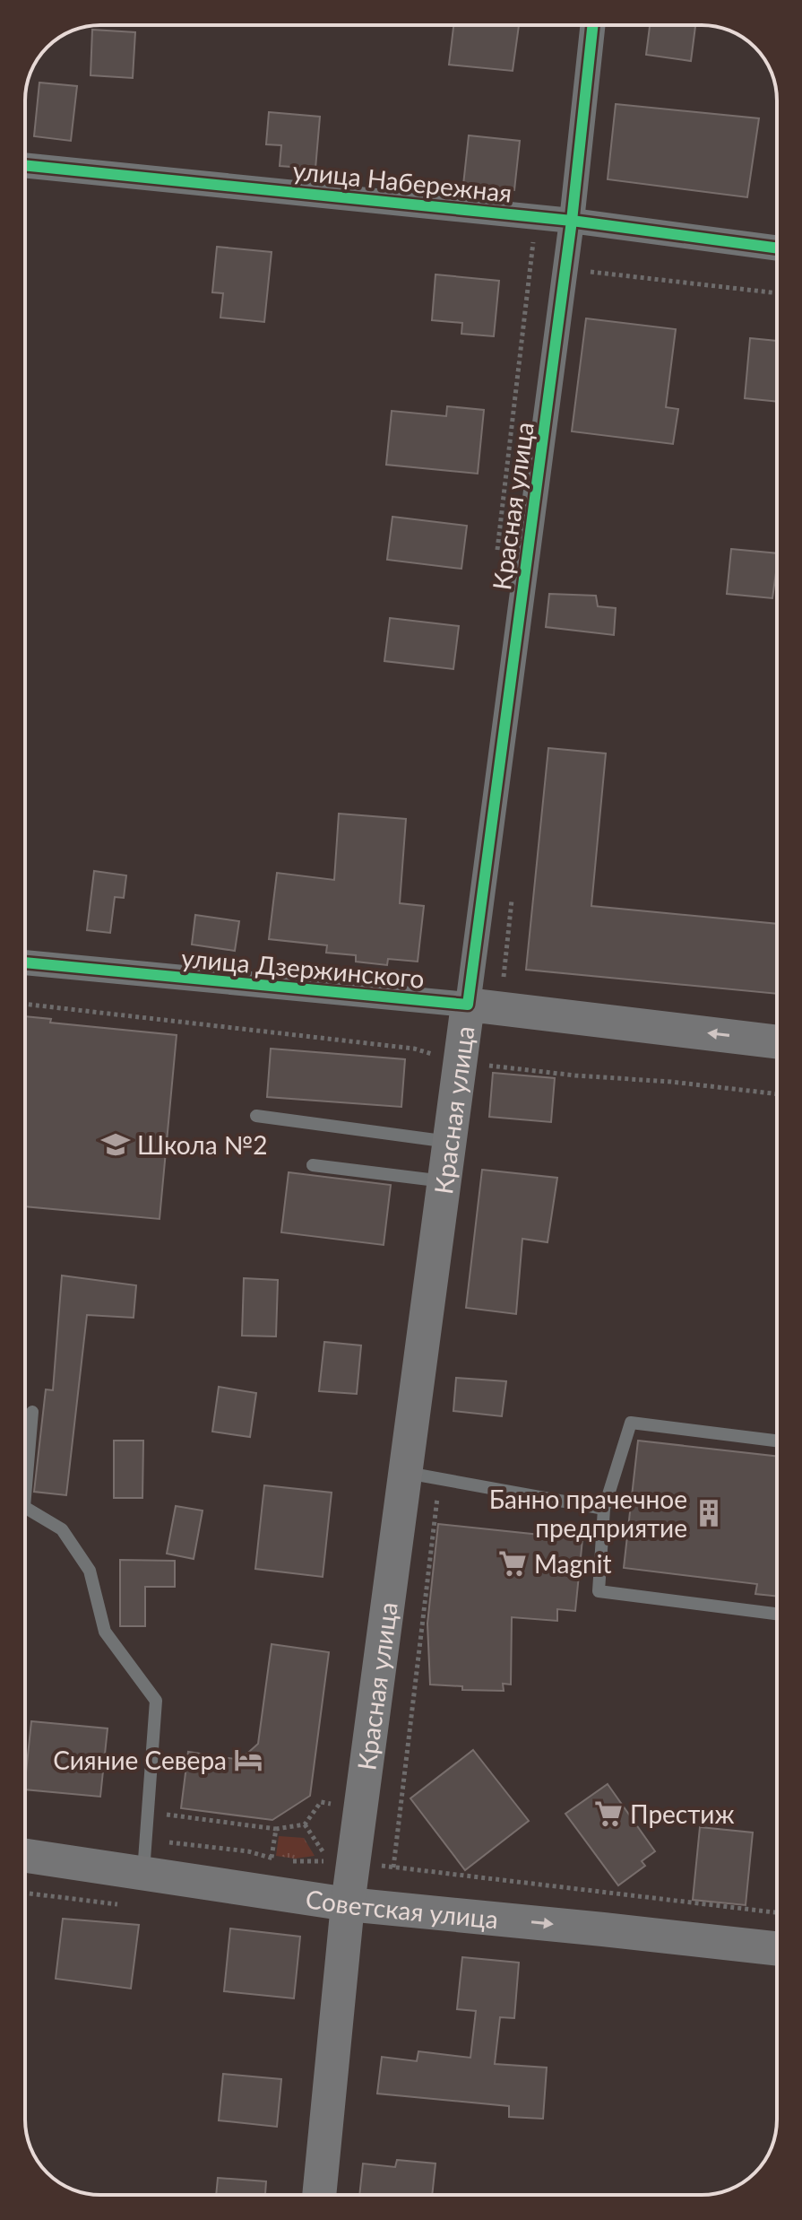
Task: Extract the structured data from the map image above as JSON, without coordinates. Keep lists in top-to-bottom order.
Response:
{
  "streets": {
    "main road": ["Красная улица", "улица Дзержинского", "Советская улица"],
    "street": ["улица Набережная"]
  },
  "crossings": [
    ["улица Набережная", "Красная улица"],
    ["Красная улица", "улица Дзержинского"],
    ["Красная улица", "Советская улица"]
  ],
  "one_way": ["улица Дзержинского", "Советская улица"],
  "places": {
    "school or university": ["Школа №2"],
    "building": ["Банно прачечное предприятие"],
    "supermarket": ["Magnit", "Престиж"],
    "hotel": ["Сияние Севера"]
  }
}
